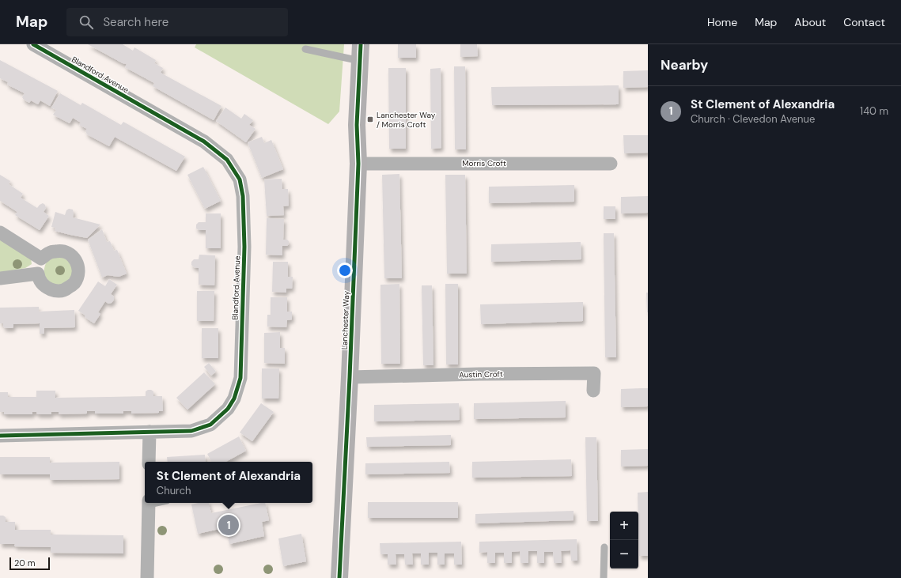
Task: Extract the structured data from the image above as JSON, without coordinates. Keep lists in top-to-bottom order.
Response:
{
  "streets": {
    "street": [
      "Blandford Avenue",
      "Morris Croft",
      "Lanchester Way",
      "Austin Croft"
    ]
  },
  "crossings": [
    ["Morris Croft", "Lanchester Way"],
    ["Lanchester Way", "Austin Croft"]
  ],
  "places": {
    "transit": ["Lanchester Way / Morris Croft"]
  },
  "scale_bar": "20 m",
  "page": {
    "header": "Map",
    "search": "Search here",
    "nav": [
      "Home",
      "Map",
      "About",
      "Contact"
    ],
    "heading": "Nearby",
    "list": [
      {
        "mark": "1",
        "name": "St Clement of Alexandria",
        "note": "Church · Clevedon Avenue",
        "value": "140 m"
      }
    ],
    "popup": ["St Clement of Alexandria", "Church"],
    "map_buttons": ["+", "−"],
    "pins": "1",
    "scale": "20 m"
  }
}
